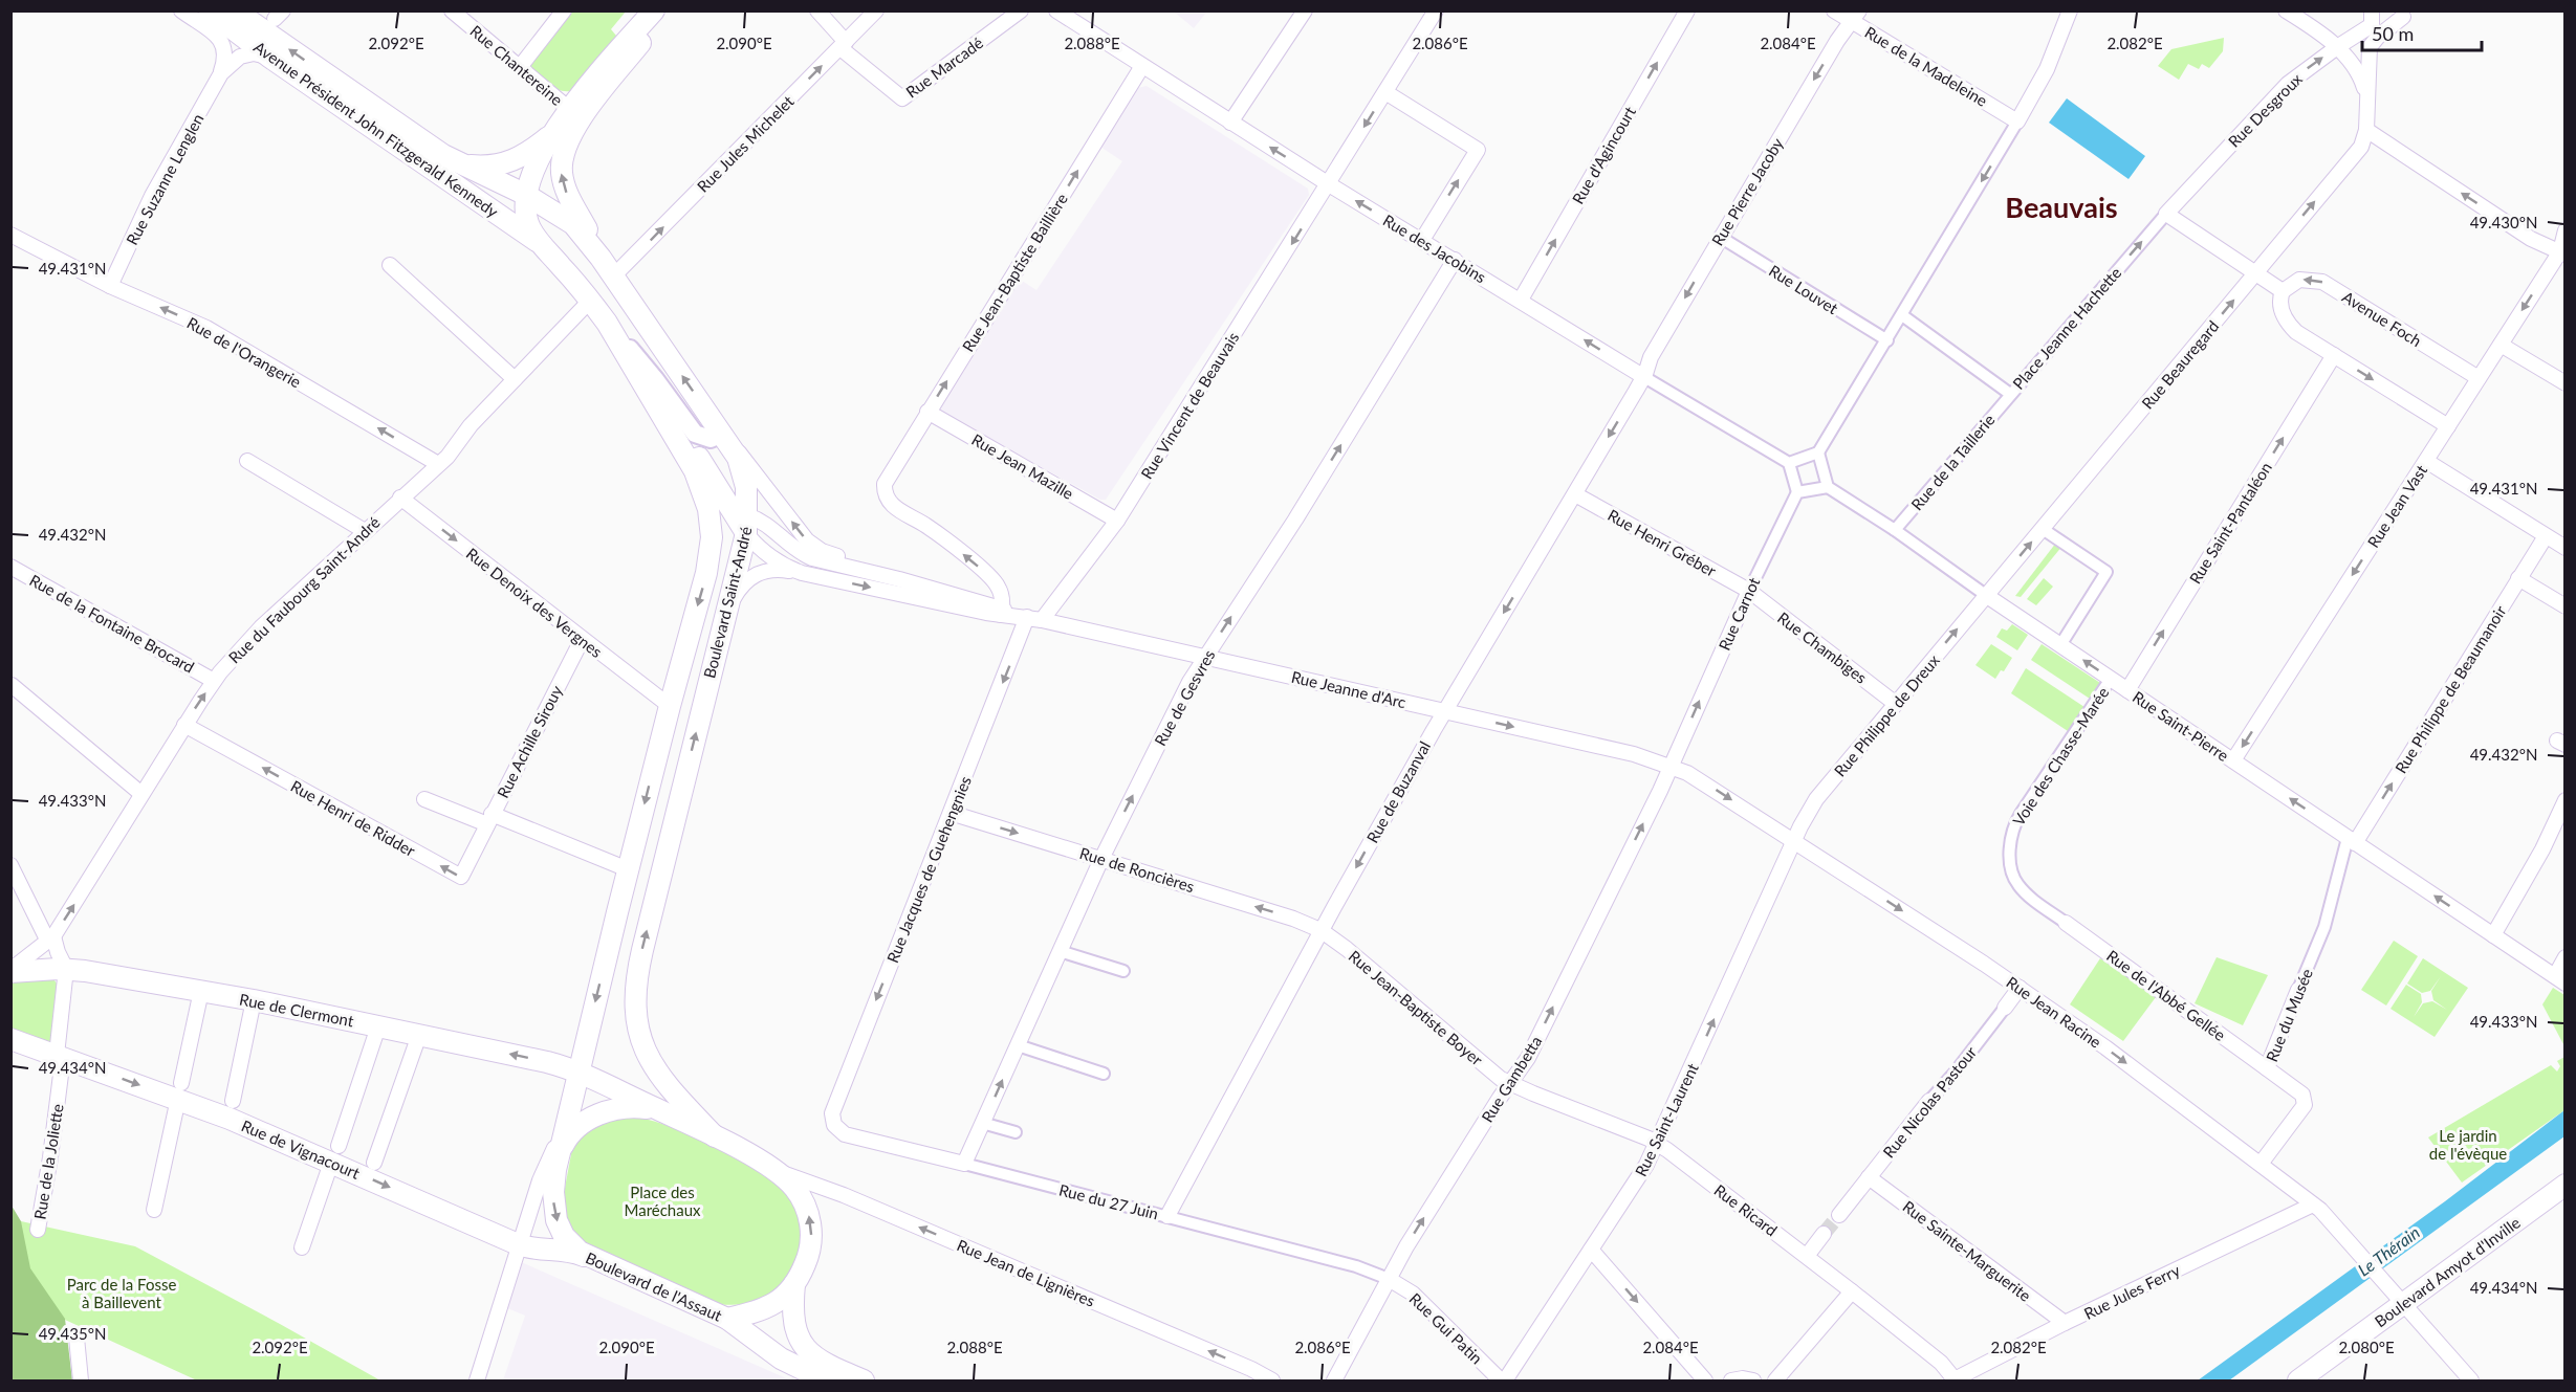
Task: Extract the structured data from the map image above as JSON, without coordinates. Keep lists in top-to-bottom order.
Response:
{
  "streets": {
    "main road": [
      "Avenue Président John Fitzgerald Kennedy",
      "Boulevard Saint-André",
      "Rue de Clermont",
      "Rue de Vignacourt",
      "Boulevard Amyot d'Inville",
      "Boulevard de l'Assaut"
    ],
    "street": [
      "Rue Chantereine",
      "Rue de la Madeleine",
      "Rue Marcadé",
      "Rue Desgroux",
      "Rue Jules Michelet",
      "Rue d'Agincourt",
      "Rue Suzanne Lenglen",
      "Rue Pierre Jacoby",
      "Rue des Jacobins",
      "Rue Jean-Baptiste Baillière",
      "Rue Louvet",
      "Avenue Foch",
      "Place Jeanne Hachette",
      "Rue de l'Orangerie",
      "Rue Beauregard",
      "Rue Vincent de Beauvais",
      "Rue de la Taillerie",
      "Rue Jean Mazille",
      "Rue Jean Vast",
      "Rue Saint-Pantaléon",
      "Rue Henri Gréber",
      "Rue du Faubourg Saint-André",
      "Rue Denoix des Vergnes",
      "Rue Carnot",
      "Rue de la Fontaine Brocard",
      "Rue Chambiges",
      "Rue Jeanne d'Arc",
      "Rue Philippe de Beaumanoir",
      "Rue de Gesvres",
      "Rue Philippe de Dreux",
      "Rue Saint-Pierre",
      "Rue Achille Sirouy",
      "Voie des Chasse-Marée",
      "Rue de Buzanval",
      "Rue Henri de Ridder",
      "Rue Jacques de Guehengnies",
      "Rue de Roncières",
      "Rue de l'Abbé Gellée",
      "Rue Jean-Baptiste Boyer",
      "Rue Jean Racine",
      "Rue du Musée",
      "Rue Gambetta",
      "Rue Nicolas Pastour",
      "Rue Saint-Laurent",
      "Rue de la Joliette",
      "Rue du 27 Juin",
      "Rue Ricard",
      "Rue Sainte-Marguerite",
      "Rue Jean de Lignières",
      "Rue Jules Ferry",
      "Rue Gui Patin"
    ]
  },
  "crossings": [
    ["Rue de la Madeleine", "Rue Pierre Jacoby"],
    ["Rue Marcadé", "Rue Jules Michelet"],
    ["Rue Desgroux", "Place Jeanne Hachette"],
    ["Avenue Président John Fitzgerald Kennedy", "Rue Suzanne Lenglen"],
    ["Avenue Président John Fitzgerald Kennedy", "Boulevard Saint-André"],
    ["Rue Jules Michelet", "Boulevard Saint-André"],
    ["Rue d'Agincourt", "Rue des Jacobins"],
    ["Rue Suzanne Lenglen", "Rue de l'Orangerie"],
    ["Rue Pierre Jacoby", "Rue des Jacobins"],
    ["Rue Pierre Jacoby", "Rue Louvet"],
    ["Rue Pierre Jacoby", "Rue de Buzanval"],
    ["Rue des Jacobins", "Rue Jean-Baptiste Baillière"],
    ["Rue des Jacobins", "Rue Vincent de Beauvais"],
    ["Rue des Jacobins", "Rue de Gesvres"],
    ["Rue des Jacobins", "Rue de Buzanval"],
    ["Rue Jean-Baptiste Baillière", "Rue Jean Mazille"],
    ["Rue Jean-Baptiste Baillière", "Rue Jeanne d'Arc"],
    ["Avenue Foch", "Rue Jean Vast"],
    ["Place Jeanne Hachette", "Rue de la Taillerie"],
    ["Rue de l'Orangerie", "Rue du Faubourg Saint-André"],
    ["Rue Beauregard", "Rue Philippe de Dreux"],
    ["Rue Beauregard", "Rue Saint-Pierre"],
    ["Rue Vincent de Beauvais", "Rue Jean Mazille"],
    ["Rue Vincent de Beauvais", "Rue Jeanne d'Arc"],
    ["Rue de la Taillerie", "Rue Saint-Pierre"],
    ["Rue Jean Vast", "Rue Saint-Pierre"],
    ["Rue Saint-Pantaléon", "Rue Saint-Pierre"],
    ["Rue Henri Gréber", "Rue Carnot"],
    ["Rue Henri Gréber", "Rue Chambiges"],
    ["Rue Henri Gréber", "Rue de Buzanval"],
    ["Rue du Faubourg Saint-André", "Rue Denoix des Vergnes"],
    ["Rue du Faubourg Saint-André", "Boulevard Saint-André"],
    ["Rue du Faubourg Saint-André", "Rue de la Fontaine Brocard"],
    ["Rue du Faubourg Saint-André", "Rue Henri de Ridder"],
    ["Rue du Faubourg Saint-André", "Rue de Clermont"],
    ["Rue Denoix des Vergnes", "Boulevard Saint-André"],
    ["Rue Denoix des Vergnes", "Rue Achille Sirouy"],
    ["Boulevard Saint-André", "Rue Jeanne d'Arc"],
    ["Boulevard Saint-André", "Rue Achille Sirouy"],
    ["Boulevard Saint-André", "Rue de Clermont"],
    ["Boulevard Saint-André", "Boulevard de l'Assaut"],
    ["Rue Carnot", "Rue Chambiges"],
    ["Rue Carnot", "Rue Jeanne d'Arc"],
    ["Rue Carnot", "Rue Jean Racine"],
    ["Rue Carnot", "Rue Gambetta"],
    ["Rue Chambiges", "Rue Philippe de Dreux"],
    ["Rue Jeanne d'Arc", "Rue de Gesvres"],
    ["Rue Jeanne d'Arc", "Rue de Buzanval"],
    ["Rue Jeanne d'Arc", "Rue Jacques de Guehengnies"],
    ["Rue Jeanne d'Arc", "Rue Jean Racine"],
    ["Rue Jeanne d'Arc", "Rue Gambetta"],
    ["Rue Philippe de Beaumanoir", "Rue Saint-Pierre"],
    ["Rue Philippe de Beaumanoir", "Rue du Musée"],
    ["Rue de Gesvres", "Rue de Roncières"],
    ["Rue de Gesvres", "Rue du 27 Juin"],
    ["Rue Philippe de Dreux", "Rue Saint-Pierre"],
    ["Rue Philippe de Dreux", "Rue Jean Racine"],
    ["Rue Philippe de Dreux", "Rue Saint-Laurent"],
    ["Rue Saint-Pierre", "Voie des Chasse-Marée"],
    ["Rue Saint-Pierre", "Rue du Musée"],
    ["Rue Achille Sirouy", "Rue Henri de Ridder"],
    ["Voie des Chasse-Marée", "Rue de l'Abbé Gellée"],
    ["Rue de Buzanval", "Rue de Roncières"],
    ["Rue de Buzanval", "Rue Jean-Baptiste Boyer"],
    ["Rue de Buzanval", "Rue du 27 Juin"],
    ["Rue Jacques de Guehengnies", "Rue de Roncières"],
    ["Rue Jacques de Guehengnies", "Rue du 27 Juin"],
    ["Rue de Roncières", "Rue Jean-Baptiste Boyer"],
    ["Rue de l'Abbé Gellée", "Rue du Musée"],
    ["Rue Jean-Baptiste Boyer", "Rue Gambetta"],
    ["Rue Jean-Baptiste Boyer", "Rue Ricard"],
    ["Rue de Clermont", "Rue de la Joliette"],
    ["Rue de Clermont", "Boulevard de l'Assaut"],
    ["Rue Jean Racine", "Rue du Musée"],
    ["Rue Jean Racine", "Rue Gambetta"],
    ["Rue Jean Racine", "Rue Nicolas Pastour"],
    ["Rue Jean Racine", "Rue Saint-Laurent"],
    ["Rue Jean Racine", "Boulevard Amyot d'Inville"],
    ["Rue Jean Racine", "Rue Jules Ferry"],
    ["Rue Gambetta", "Rue du 27 Juin"],
    ["Rue Gambetta", "Rue Ricard"],
    ["Rue Gambetta", "Rue Gui Patin"],
    ["Rue Nicolas Pastour", "Rue Sainte-Marguerite"],
    ["Rue Saint-Laurent", "Rue Ricard"],
    ["Rue de Vignacourt", "Rue de la Joliette"],
    ["Rue de Vignacourt", "Boulevard de l'Assaut"],
    ["Rue du 27 Juin", "Rue Gui Patin"],
    ["Rue Ricard", "Rue Jules Ferry"],
    ["Rue Sainte-Marguerite", "Rue Jules Ferry"]
  ],
  "one_way": [
    "Rue Desgroux",
    "Rue Jules Michelet",
    "Rue d'Agincourt",
    "Rue Pierre Jacoby",
    "Rue des Jacobins",
    "Rue Jean-Baptiste Baillière",
    "Place Jeanne Hachette",
    "Rue Beauregard",
    "Rue Vincent de Beauvais",
    "Rue Jean Vast",
    "Rue Saint-Pantaléon",
    "Rue Denoix des Vergnes",
    "Rue Carnot",
    "Rue Philippe de Beaumanoir",
    "Rue de Gesvres",
    "Rue Philippe de Dreux",
    "Rue Saint-Pierre",
    "Rue de Buzanval",
    "Rue Henri de Ridder",
    "Rue Jacques de Guehengnies",
    "Rue Jean Racine",
    "Rue Gambetta",
    "Rue Saint-Laurent",
    "Rue de Vignacourt",
    "Rue Jean de Lignières"
  ],
  "districts": ["Beauvais"],
  "water": ["Le Thérain"],
  "parks": ["Le jardin de l'évèque", "Place des Maréchaux", "Parc de la Fosse à Baillevent"],
  "scale_bar": "50 m",
  "coordinates": [
    "2.092°E",
    "2.090°E",
    "2.088°E",
    "2.086°E",
    "2.084°E",
    "2.082°E",
    "49.430°N",
    "49.431°N",
    "49.432°N",
    "49.433°N",
    "49.434°N",
    "49.435°N",
    "2.080°E"
  ]
}
